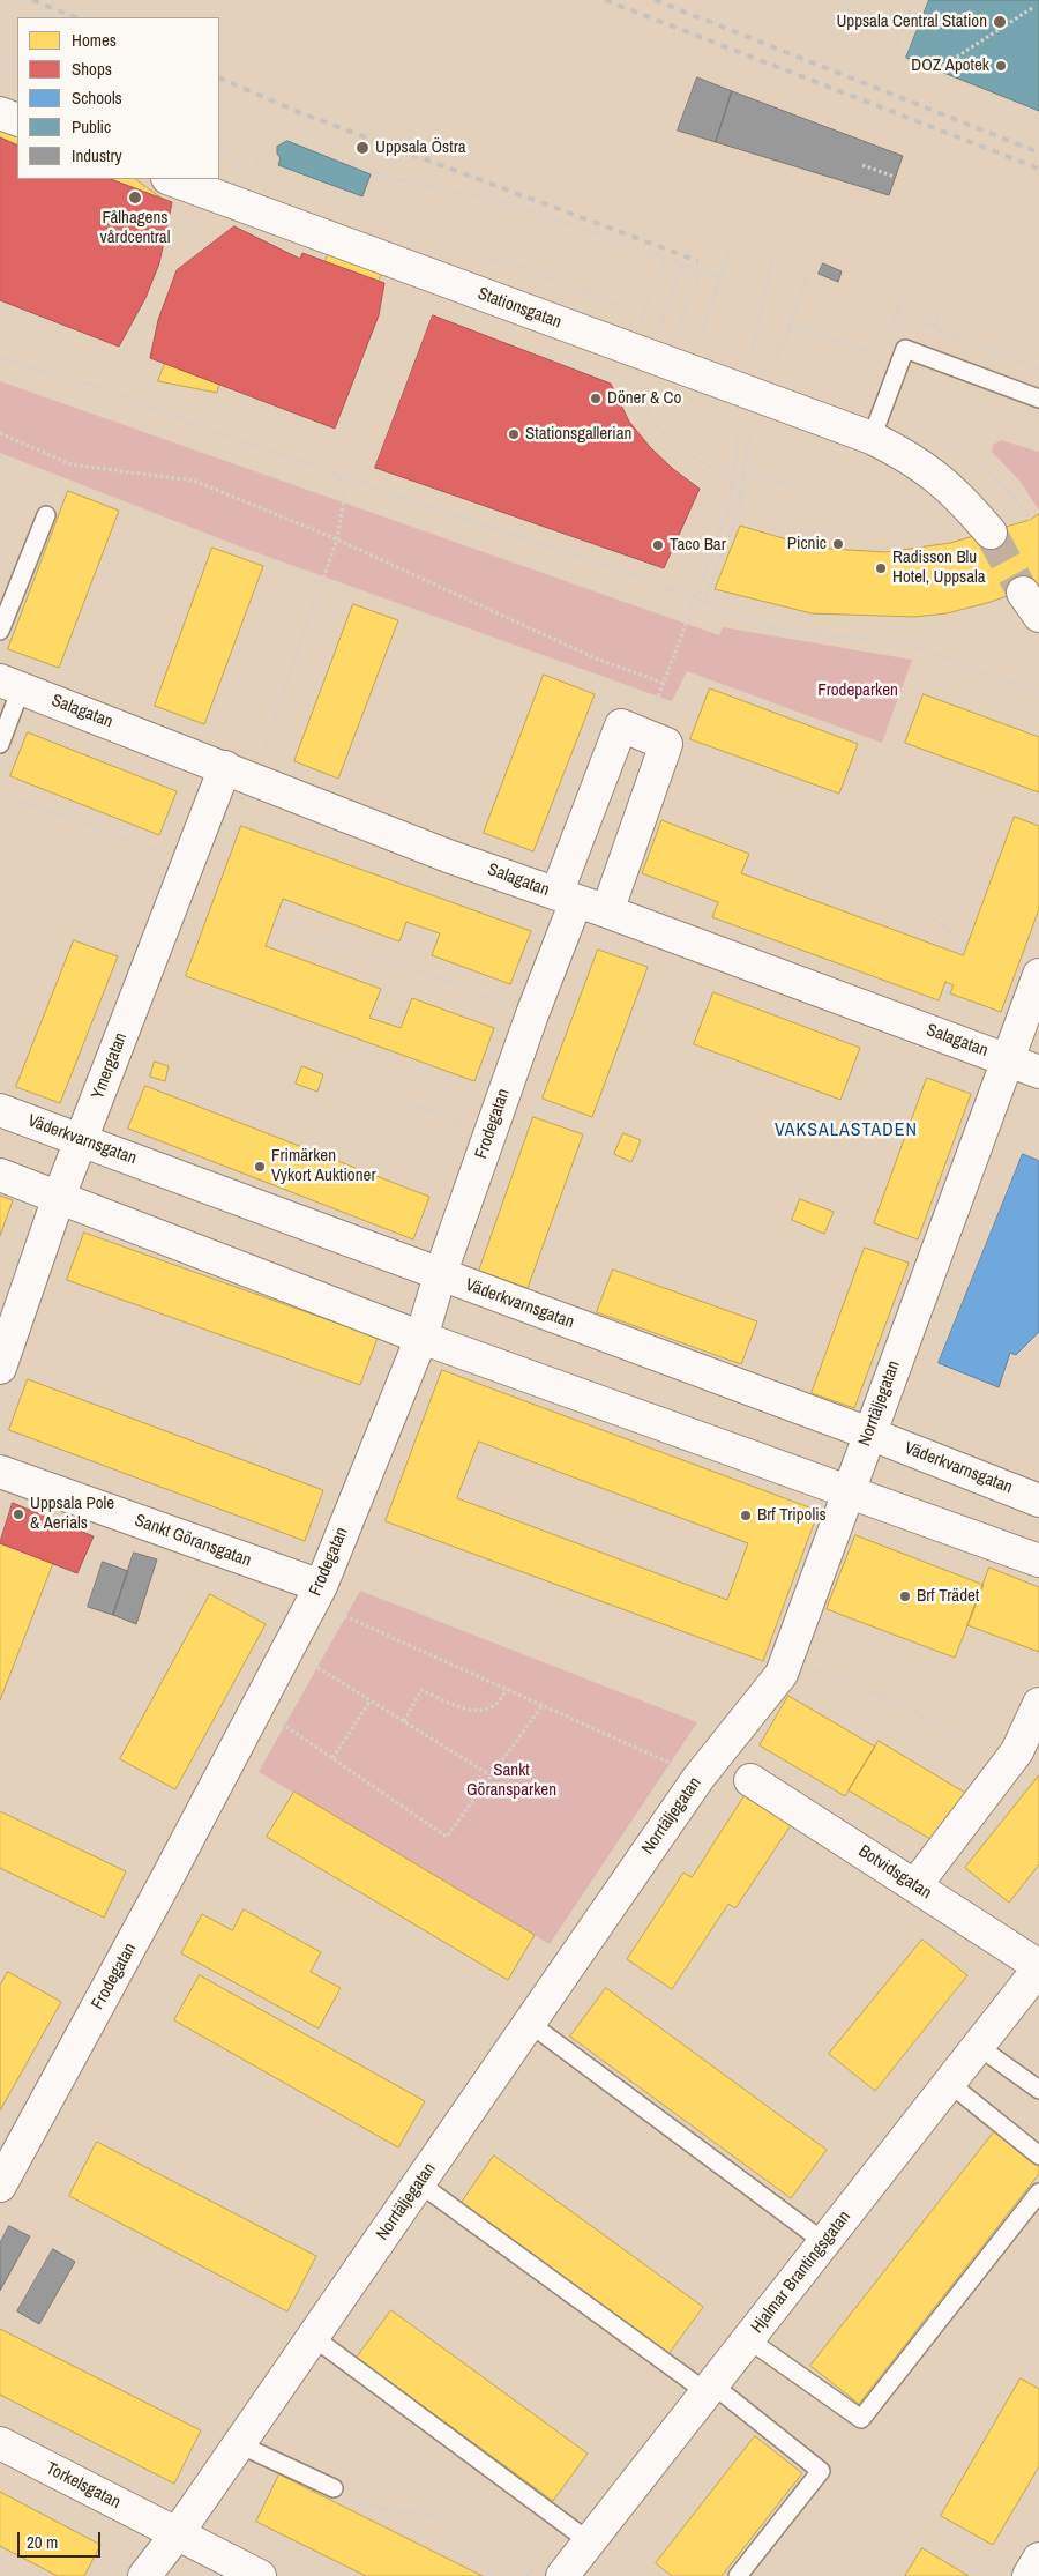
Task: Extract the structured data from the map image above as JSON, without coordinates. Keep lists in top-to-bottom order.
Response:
{
  "streets": {
    "street": [
      "Stationsgatan",
      "Salagatan",
      "Ymergatan",
      "Frodegatan",
      "Väderkvarnsgatan",
      "Norrtäljegatan",
      "Sankt Göransgatan",
      "Botvidsgatan",
      "Hjalmar Brantingsgatan",
      "Torkelsgatan"
    ]
  },
  "crossings": [
    ["Salagatan", "Ymergatan"],
    ["Salagatan", "Frodegatan"],
    ["Salagatan", "Norrtäljegatan"],
    ["Ymergatan", "Väderkvarnsgatan"],
    ["Frodegatan", "Väderkvarnsgatan"],
    ["Frodegatan", "Sankt Göransgatan"],
    ["Väderkvarnsgatan", "Norrtäljegatan"],
    ["Norrtäljegatan", "Torkelsgatan"],
    ["Botvidsgatan", "Hjalmar Brantingsgatan"]
  ],
  "districts": ["VAKSALASTADEN"],
  "parks": ["Frodeparken", "Sankt Göransparken"],
  "places": [
    "Uppsala Central Station",
    "DOZ Apotek",
    "Uppsala Östra",
    "Fålhagens vårdcentral",
    "Döner & Co",
    "Stationsgallerian",
    "Picnic",
    "Taco Bar",
    "Radisson Blu Hotel, Uppsala",
    "Frimärken Vykort Auktioner",
    "Uppsala Pole & Aerials",
    "Brf Tripolis",
    "Brf Trädet"
  ],
  "legend": [
    "Homes",
    "Shops",
    "Schools",
    "Public",
    "Industry"
  ],
  "scale_bar": "20 m"
}
